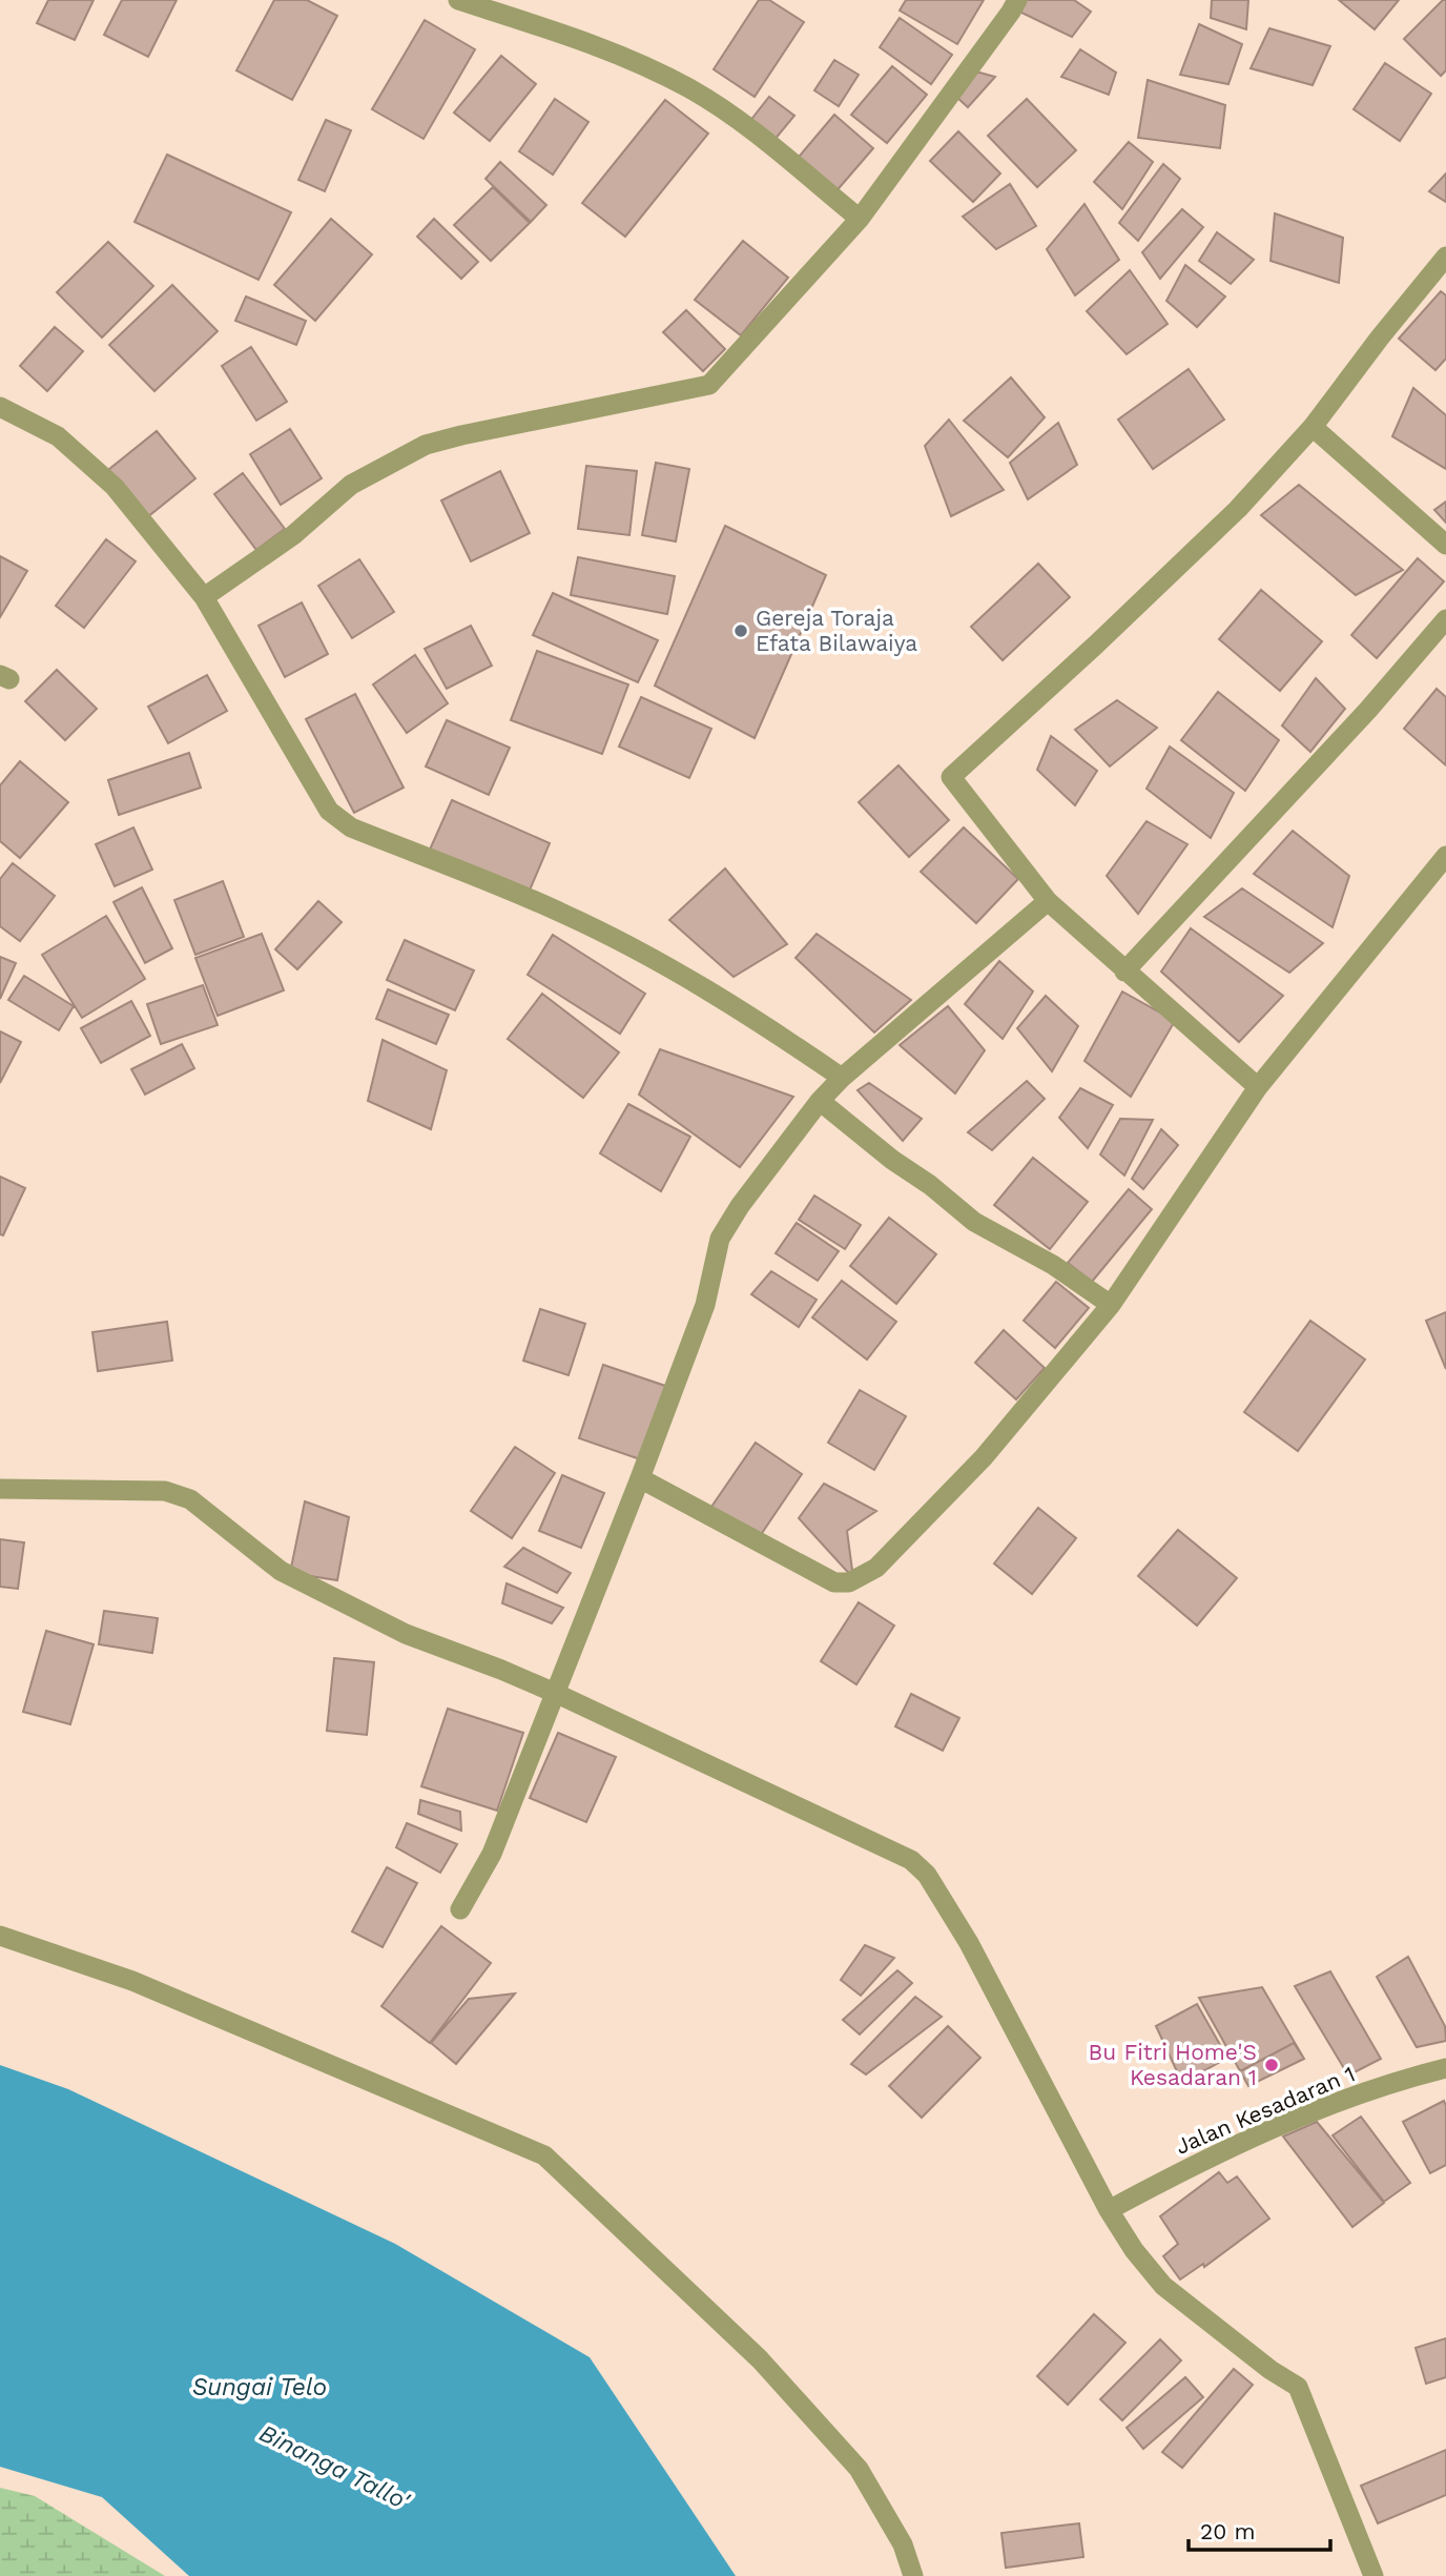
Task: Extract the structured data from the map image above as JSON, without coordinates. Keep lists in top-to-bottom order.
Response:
{
  "streets": {
    "street": ["Jalan Kesadaran 1"]
  },
  "water": ["Sungai Telo", "Binanga Tallo'"],
  "places": ["Gereja Toraja Efata Bilawaiya", "Bu Fitri Home'S Kesadaran 1"],
  "scale_bar": "20 m"
}
